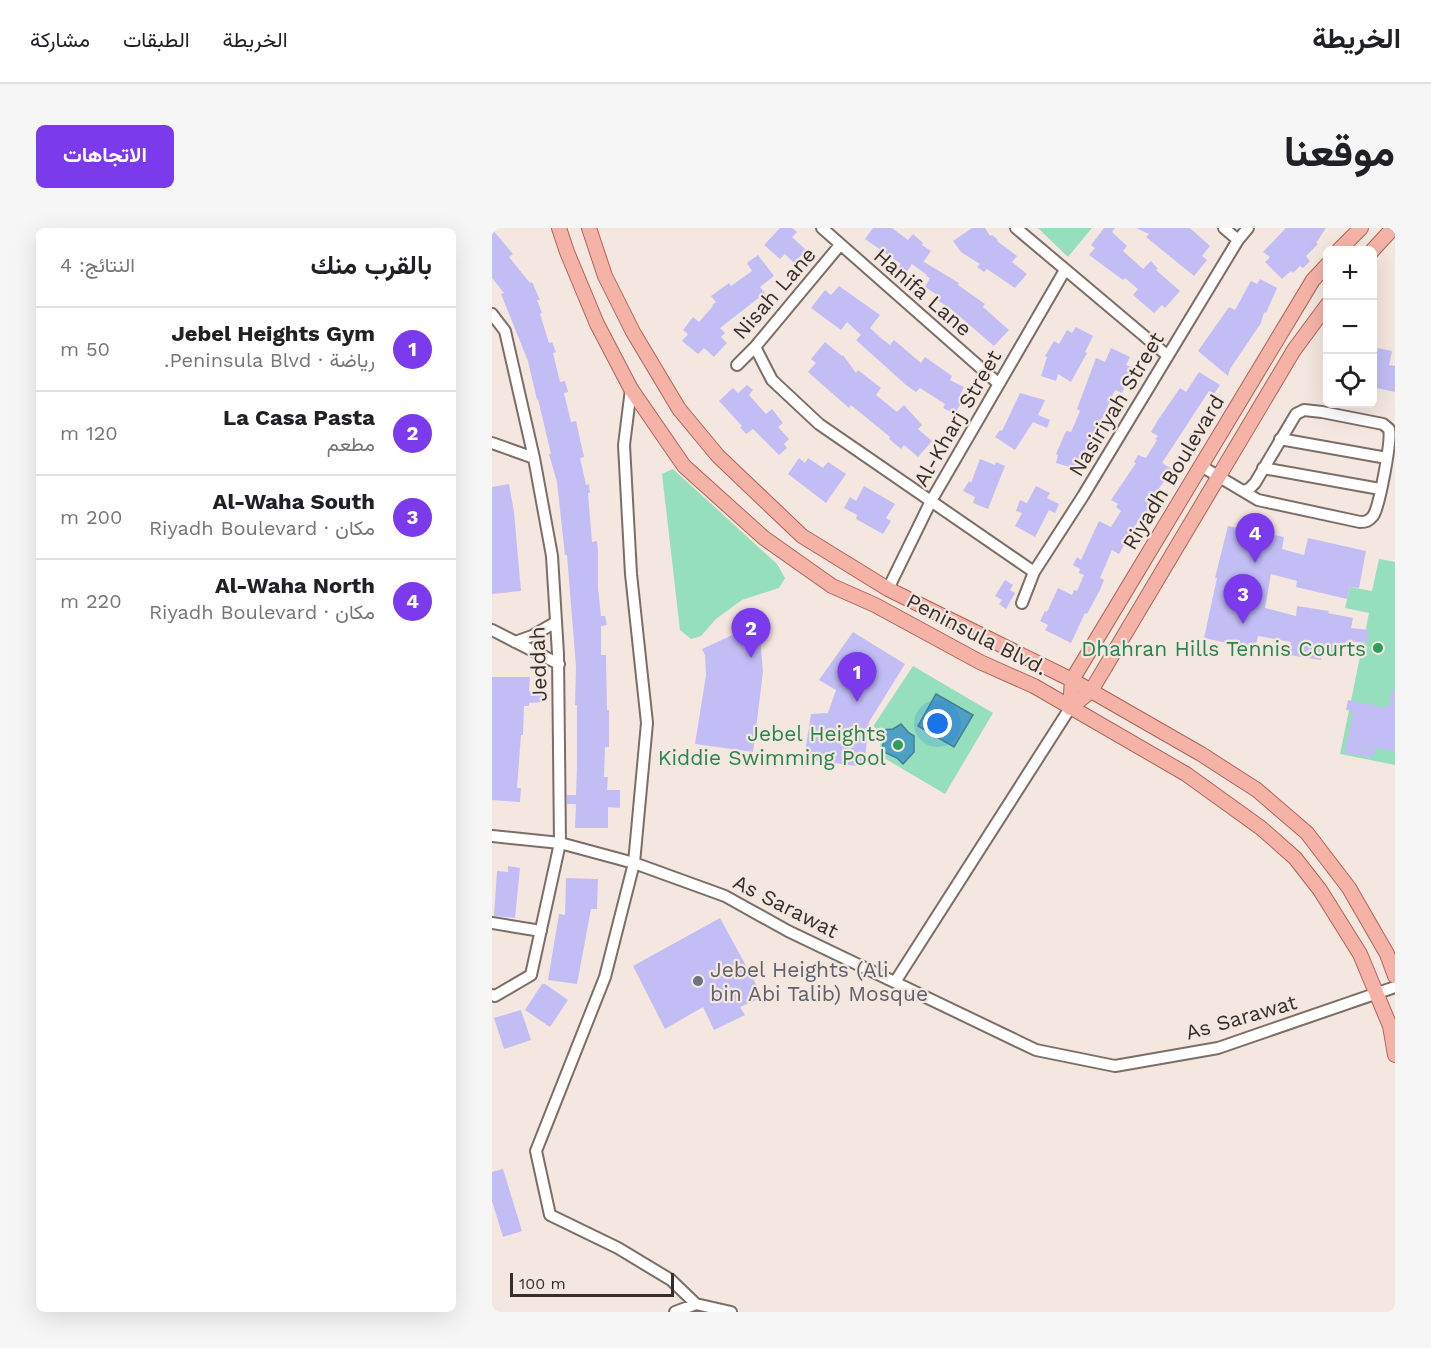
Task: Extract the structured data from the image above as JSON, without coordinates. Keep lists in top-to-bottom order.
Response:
{
  "streets": {
    "main road": ["Riyadh Boulevard", "Peninsula Blvd."],
    "street": [
      "Hanifa Lane",
      "Nisah Lane",
      "Nasiriyah Street",
      "Al-Kharj Street",
      "Jeddah",
      "As Sarawat"
    ]
  },
  "crossings": [
    ["Hanifa Lane", "Nisah Lane"],
    ["Hanifa Lane", "Al-Kharj Street"],
    ["Al-Kharj Street", "Peninsula Blvd."],
    ["Riyadh Boulevard", "Peninsula Blvd."],
    ["Riyadh Boulevard", "As Sarawat"],
    ["Peninsula Blvd.", "As Sarawat"],
    ["Jeddah", "As Sarawat"]
  ],
  "places": ["Dhahran Hills Tennis Courts", "Jebel Heights Kiddie Swimming Pool", "Jebel Heights (Ali bin Abi Talib) Mosque"],
  "scale_bar": "100 m",
  "page": {
    "header": "الخريطة",
    "nav": ["الخريطة", "الطبقات", "مشاركة"],
    "title": "موقعنا",
    "buttons": "الاتجاهات",
    "heading": ["بالقرب منك", "النتائج: 4"],
    "map_buttons": ["+", "−"],
    "list": [
      {
        "mark": "1",
        "name": "Jebel Heights Gym",
        "note": "رياضة · Peninsula Blvd.",
        "value": "50 m"
      },
      {
        "mark": "2",
        "name": "La Casa Pasta",
        "note": "مطعم",
        "value": "120 m"
      },
      {
        "mark": "3",
        "name": "Al-Waha South",
        "note": "مكان · Riyadh Boulevard",
        "value": "200 m"
      },
      {
        "mark": "4",
        "name": "Al-Waha North",
        "note": "مكان · Riyadh Boulevard",
        "value": "220 m"
      }
    ],
    "pins": [
      "4",
      "3",
      "2",
      "1"
    ],
    "scale": "100 m"
  }
}
